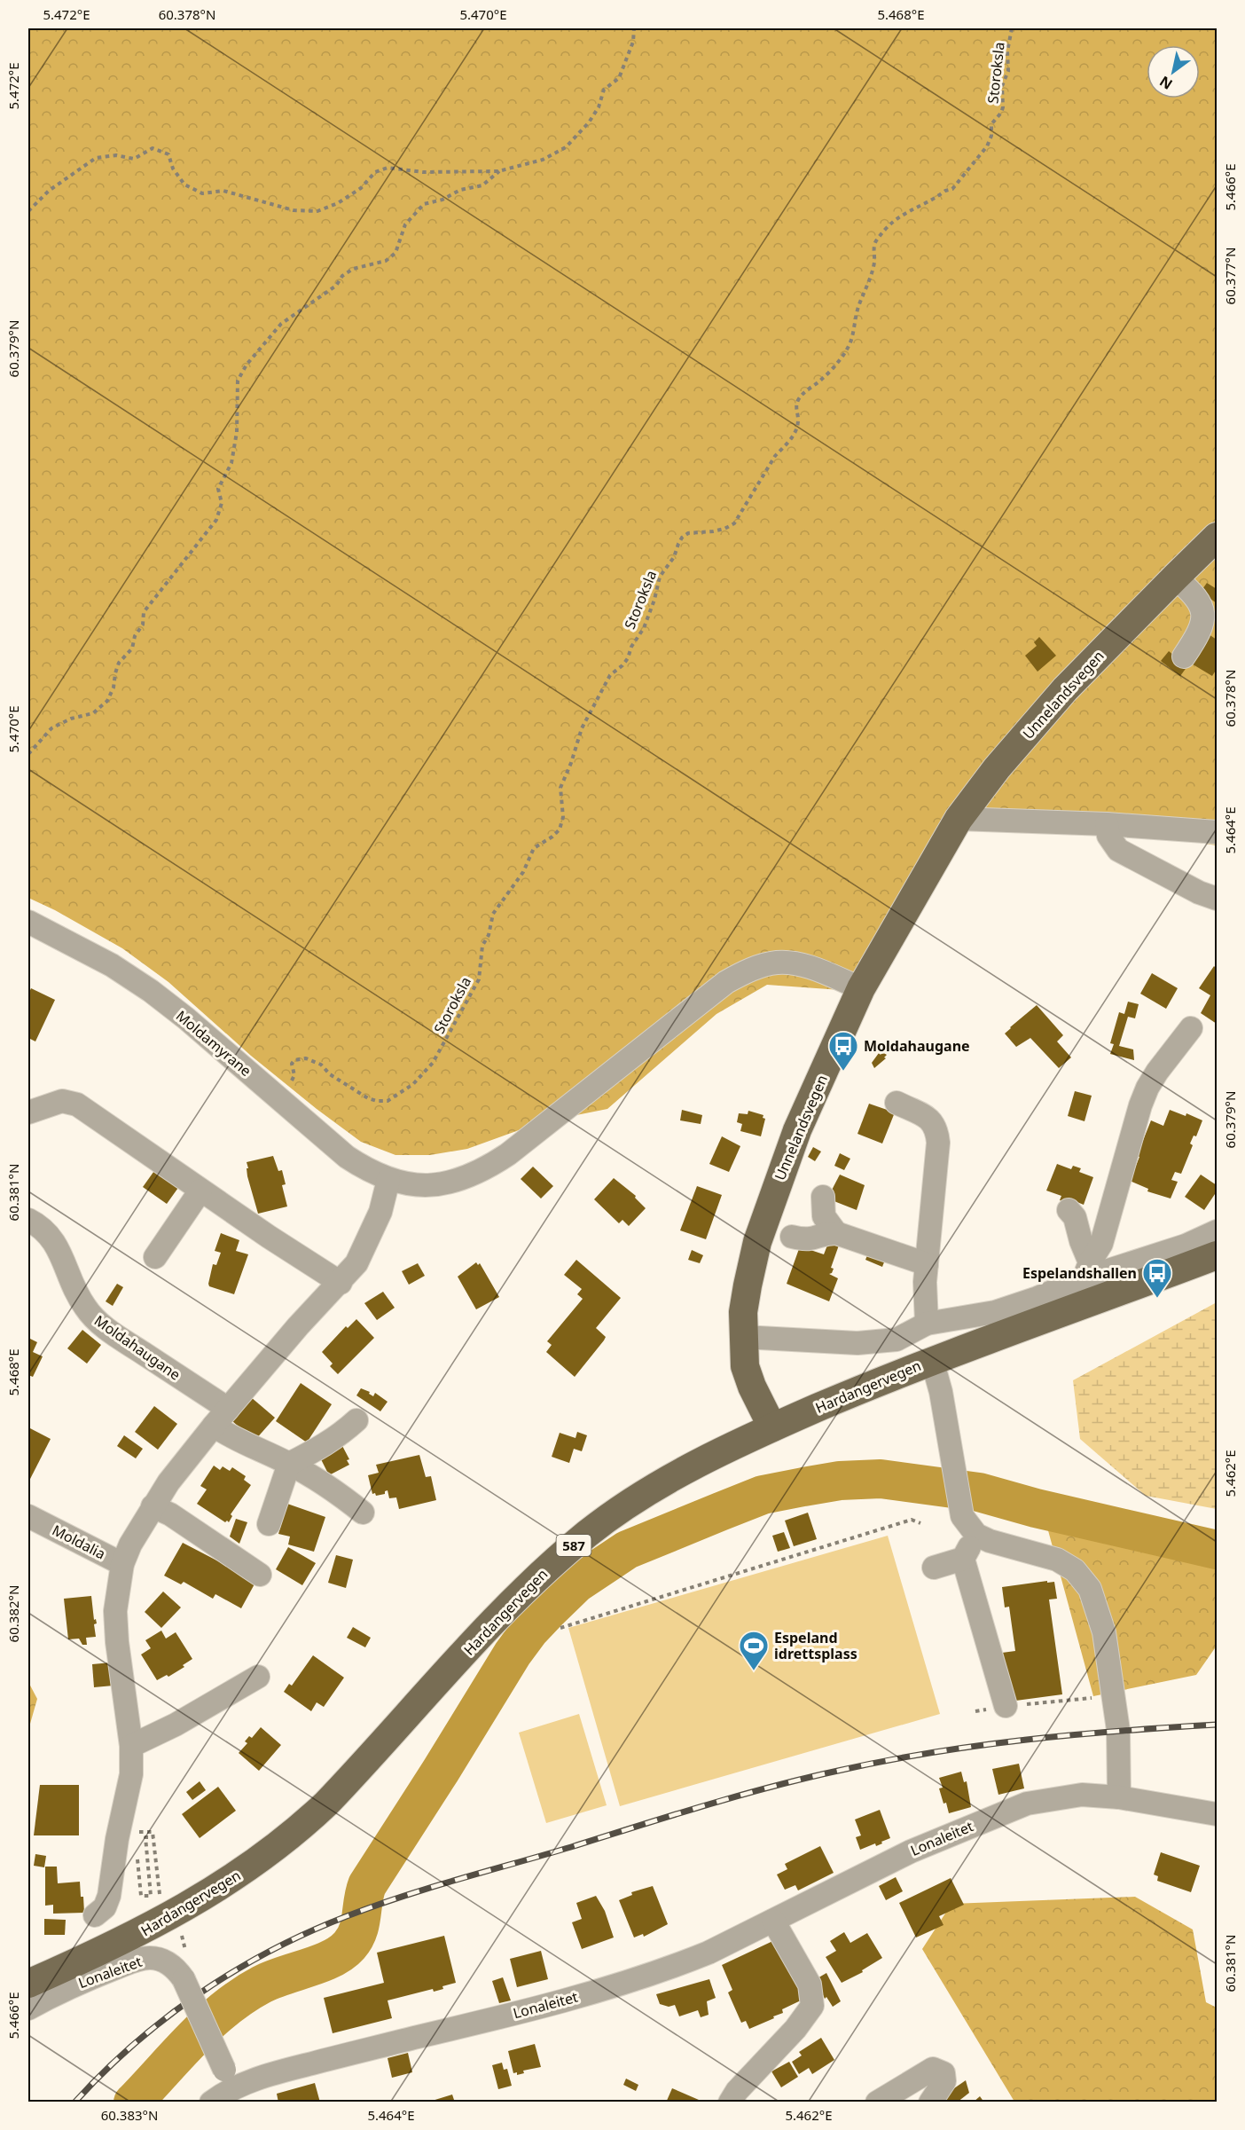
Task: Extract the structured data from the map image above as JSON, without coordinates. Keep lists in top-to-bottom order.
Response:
{
  "streets": {
    "main road": ["Unnelandsvegen", "Hardangervegen", "587"],
    "street": [
      "Moldamyrane",
      "Moldahaugane",
      "Moldalia",
      "Lonaleitet"
    ],
    "path": ["Storoksla"]
  },
  "crossings": [
    ["Storoksla", "Moldamyrane"],
    ["Unnelandsvegen", "Hardangervegen"]
  ],
  "places": {
    "bus stop": ["Moldahaugane", "Espelandshallen"],
    "sports": ["Espeland idrettsplass"]
  },
  "north": "bottom left",
  "coordinates": [
    "5.472°E",
    "60.378°N",
    "5.470°E",
    "5.468°E",
    "5.466°E",
    "60.377°N",
    "60.379°N",
    "5.464°E",
    "60.381°N",
    "5.462°E",
    "60.382°N",
    "60.383°N"
  ]
}
